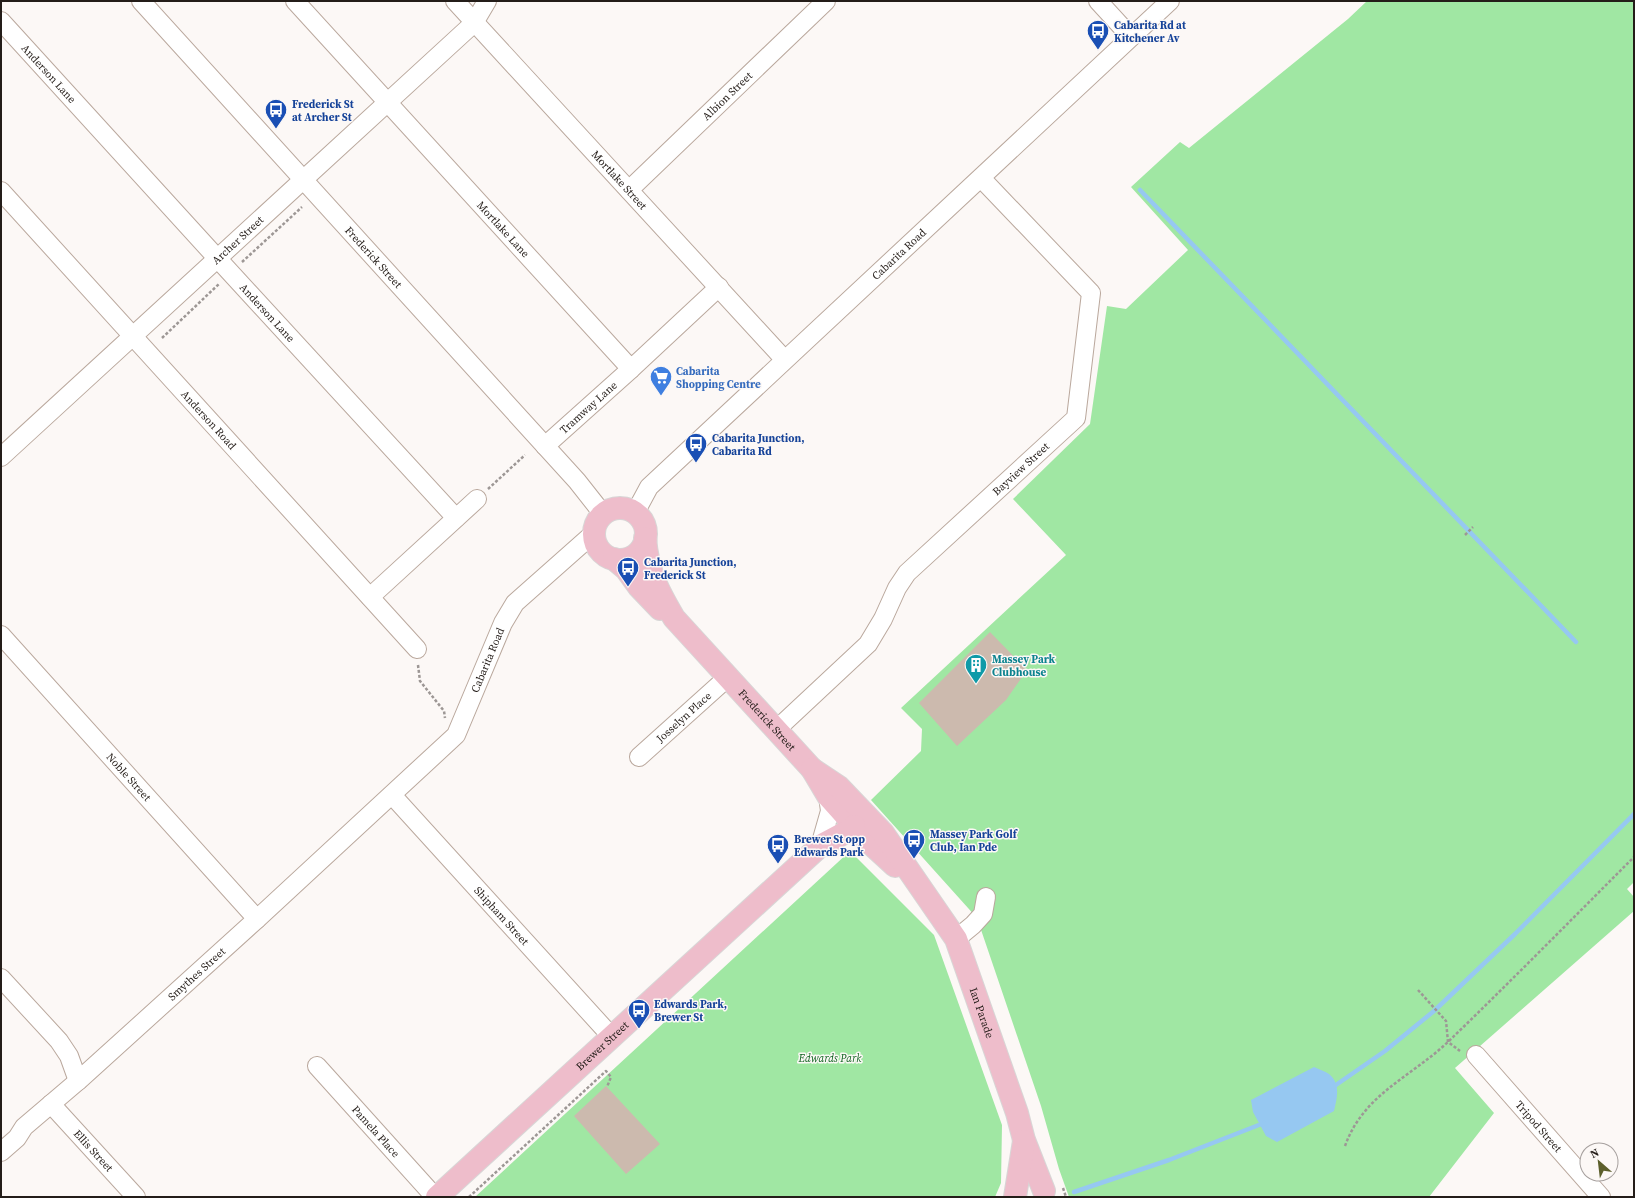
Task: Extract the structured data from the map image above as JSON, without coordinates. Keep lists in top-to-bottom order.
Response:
{
  "streets": {
    "main road": ["Frederick Street", "Ian Parade", "Brewer Street"],
    "street": [
      "Anderson Lane",
      "Albion Street",
      "Mortlake Street",
      "Mortlake Lane",
      "Archer Street",
      "Cabarita Road",
      "Tramway Lane",
      "Anderson Road",
      "Bayview Street",
      "Josselyn Place",
      "Noble Street",
      "Shipham Street",
      "Smythes Street",
      "Tripod Street",
      "Pamela Place",
      "Ellis Street"
    ]
  },
  "crossings": [
    ["Anderson Lane", "Archer Street"],
    ["Albion Street", "Mortlake Street"],
    ["Mortlake Street", "Archer Street"],
    ["Mortlake Street", "Cabarita Road"],
    ["Mortlake Lane", "Archer Street"],
    ["Mortlake Lane", "Tramway Lane"],
    ["Archer Street", "Frederick Street"],
    ["Archer Street", "Anderson Road"],
    ["Cabarita Road", "Frederick Street"],
    ["Cabarita Road", "Bayview Street"],
    ["Cabarita Road", "Shipham Street"],
    ["Cabarita Road", "Smythes Street"],
    ["Frederick Street", "Tramway Lane"],
    ["Frederick Street", "Bayview Street"],
    ["Frederick Street", "Josselyn Place"],
    ["Frederick Street", "Ian Parade"],
    ["Noble Street", "Smythes Street"],
    ["Shipham Street", "Smythes Street"],
    ["Shipham Street", "Brewer Street"],
    ["Smythes Street", "Ellis Street"],
    ["Ian Parade", "Brewer Street"],
    ["Brewer Street", "Pamela Place"]
  ],
  "parks": ["Edwards Park"],
  "places": {
    "bus stop": [
      "Cabarita Rd at Kitchener Av",
      "Frederick St at Archer St",
      "Cabarita Junction, Cabarita Rd",
      "Cabarita Junction, Frederick St",
      "Massey Park Golf Club, Ian Pde",
      "Brewer St opp Edwards Park",
      "Edwards Park, Brewer St"
    ],
    "supermarket": ["Cabarita Shopping Centre"],
    "building": ["Massey Park Clubhouse"]
  },
  "north": "top left"
}
